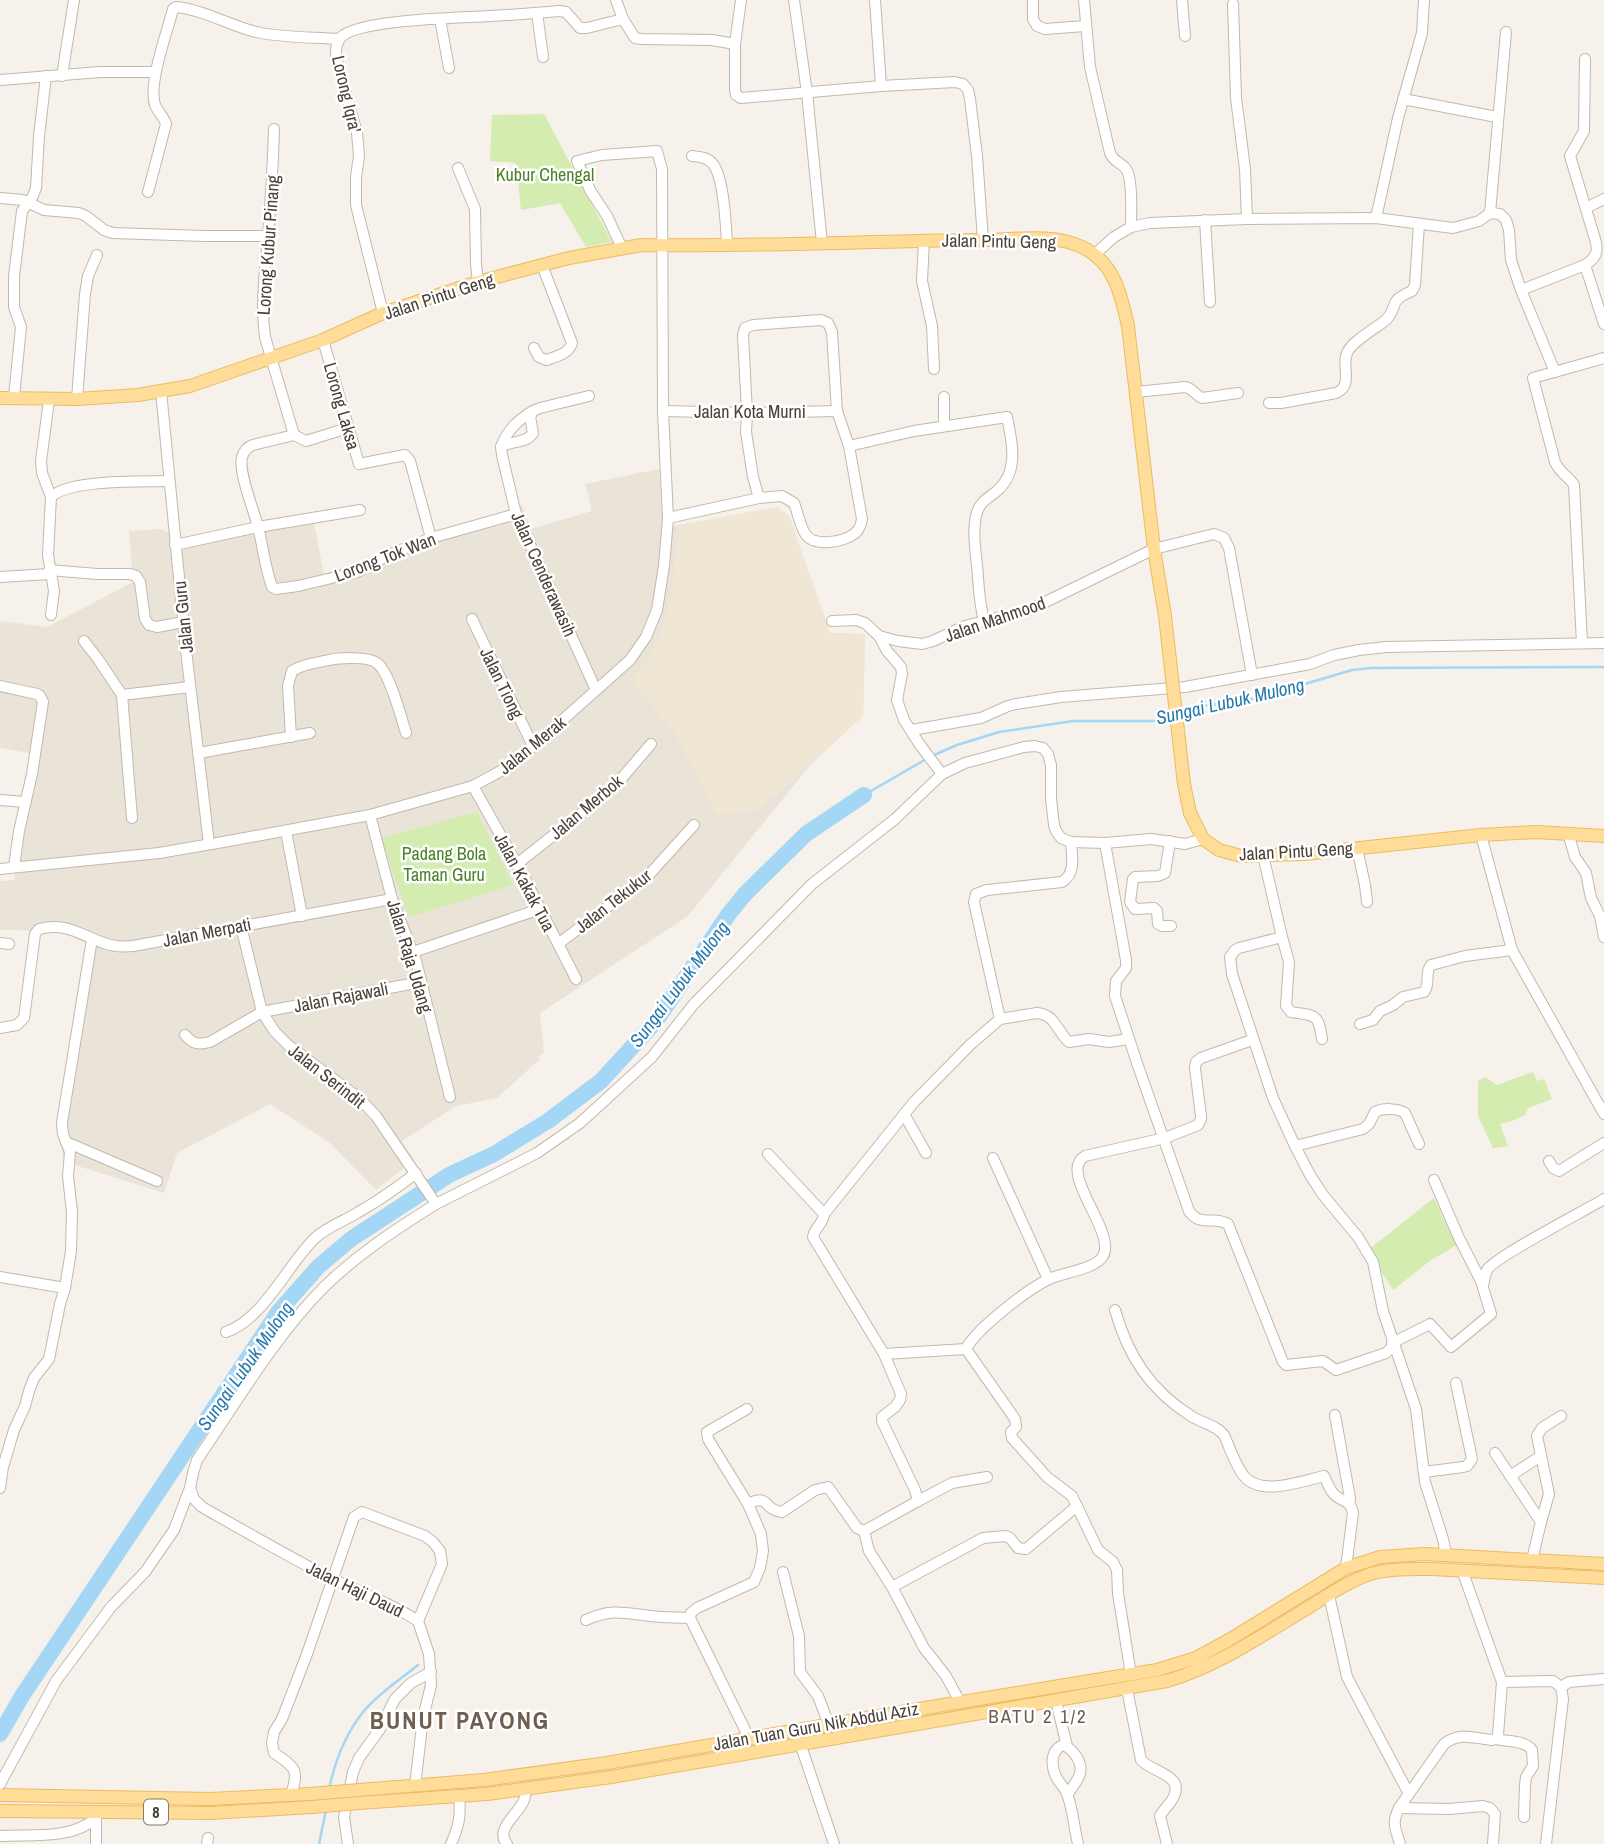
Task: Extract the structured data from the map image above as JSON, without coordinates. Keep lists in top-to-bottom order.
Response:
{
  "streets": {
    "main road": ["Jalan Pintu Geng", "Jalan Tuan Guru Nik Abdul Aziz", "8"],
    "street": [
      "Lorong Iqra'",
      "Lorong Kubur Pinang",
      "Lorong Laksa",
      "Jalan Kota Murni",
      "Lorong Tok Wan",
      "Jalan Cenderawasih",
      "Jalan Guru",
      "Jalan Mahmood",
      "Jalan Tiong",
      "Jalan Merak",
      "Jalan Merbok",
      "Jalan Kakak Tua",
      "Jalan Tekukur",
      "Jalan Merpati",
      "Jalan Raja Udang",
      "Jalan Rajawali",
      "Jalan Serindit",
      "Jalan Haji Daud"
    ]
  },
  "crossings": [
    ["Lorong Iqra'", "Jalan Pintu Geng"],
    ["Jalan Pintu Geng", "Lorong Kubur Pinang"],
    ["Jalan Pintu Geng", "Lorong Laksa"],
    ["Jalan Pintu Geng", "Jalan Guru"],
    ["Jalan Pintu Geng", "Jalan Mahmood"],
    ["Jalan Pintu Geng", "Jalan Merak"],
    ["Lorong Laksa", "Lorong Tok Wan"],
    ["Jalan Kota Murni", "Jalan Merak"],
    ["Lorong Tok Wan", "Jalan Cenderawasih"],
    ["Jalan Cenderawasih", "Jalan Merak"],
    ["Jalan Guru", "Jalan Merak"],
    ["Jalan Tiong", "Jalan Merak"],
    ["Jalan Merak", "Jalan Kakak Tua"],
    ["Jalan Merak", "Jalan Raja Udang"],
    ["Jalan Merbok", "Jalan Kakak Tua"],
    ["Jalan Kakak Tua", "Jalan Tekukur"],
    ["Jalan Merpati", "Jalan Raja Udang"],
    ["Jalan Merpati", "Jalan Serindit"],
    ["Jalan Raja Udang", "Jalan Rajawali"],
    ["Jalan Rajawali", "Jalan Serindit"],
    ["Jalan Haji Daud", "Jalan Tuan Guru Nik Abdul Aziz"]
  ],
  "districts": ["BATU 2 1/2", "BUNUT PAYONG"],
  "water": ["Sungai Lubuk Mulong"],
  "parks": ["Kubur Chengal", "Padang Bola Taman Guru"]
}
